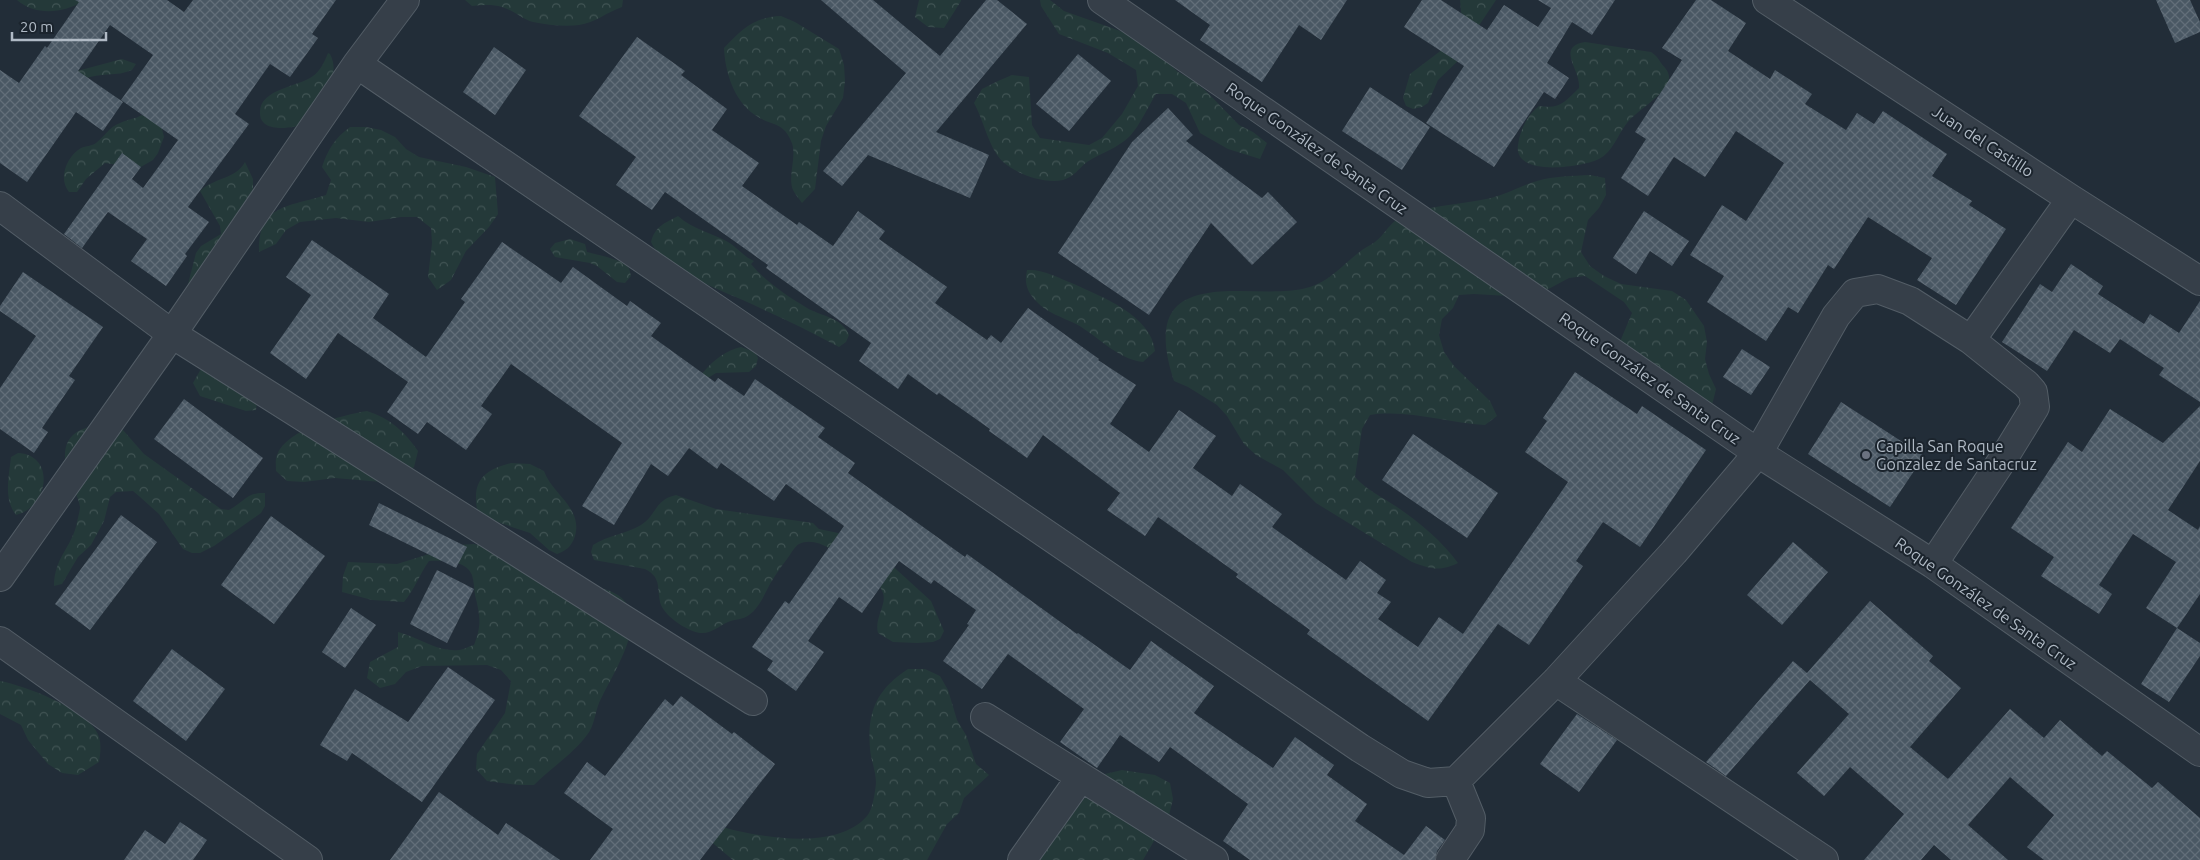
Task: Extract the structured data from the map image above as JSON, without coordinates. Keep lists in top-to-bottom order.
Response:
{
  "streets": {
    "street": ["Juan del Castillo", "Roque González de Santa Cruz"]
  },
  "places": ["Capilla San Roque Gonzalez de Santacruz"],
  "scale_bar": "20 m"
}
